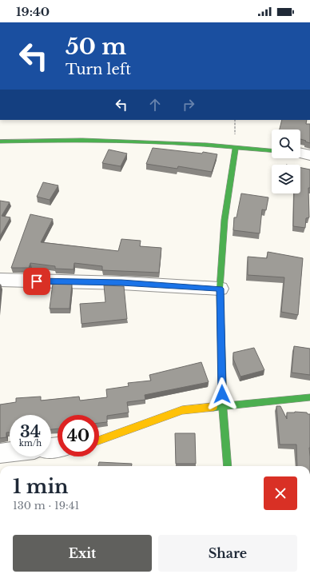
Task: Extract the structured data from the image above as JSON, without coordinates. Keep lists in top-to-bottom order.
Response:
{
  "page": {
    "status": "19:40",
    "turn": ["50 m", "Turn left"],
    "speed": "34 km/h",
    "limit": "40",
    "heading": ["1 min", "130 m · 19:41"],
    "buttons": ["Exit", "Share"]
  }
}
